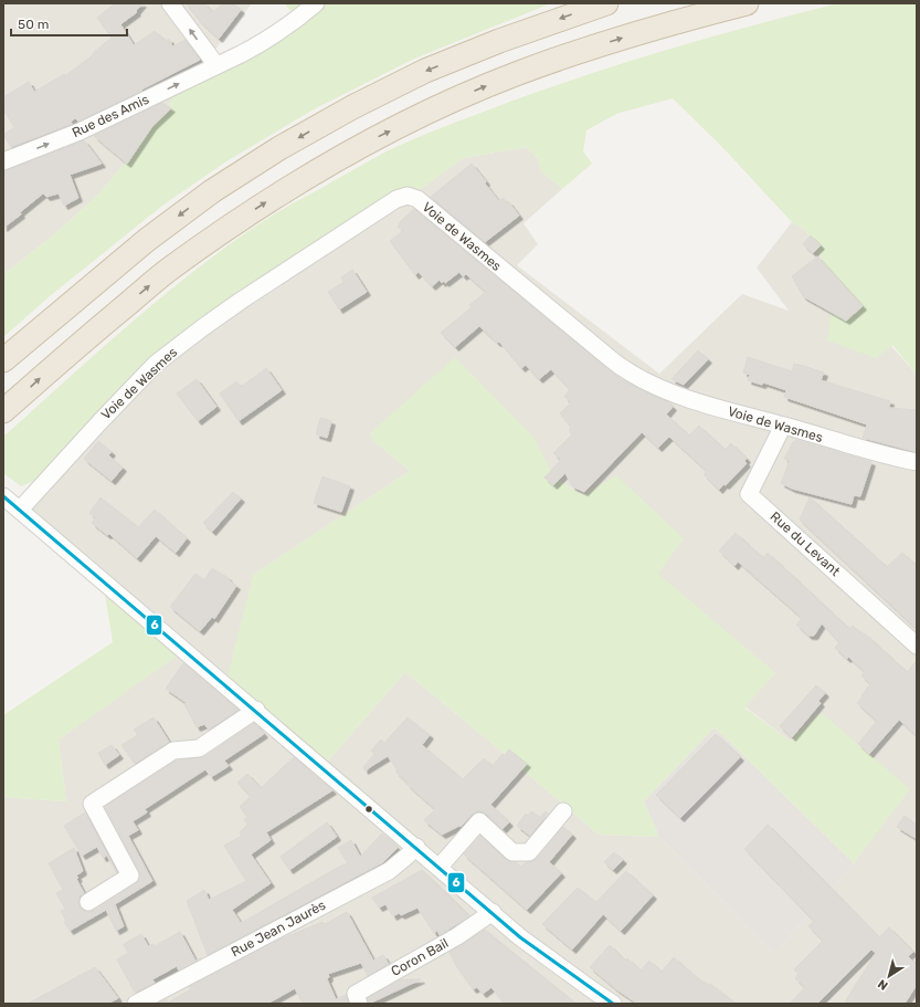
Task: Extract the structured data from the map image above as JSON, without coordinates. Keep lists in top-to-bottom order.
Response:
{
  "streets": {
    "street": [
      "Rue des Amis",
      "Voie de Wasmes",
      "Rue du Levant",
      "Rue Jean Jaurès",
      "Coron Bail"
    ]
  },
  "crossings": [
    ["Voie de Wasmes", "Rue du Levant"]
  ],
  "one_way": ["Rue des Amis"],
  "lines": ["transit line 6"],
  "scale_bar": "50 m",
  "north": "bottom left"
}
